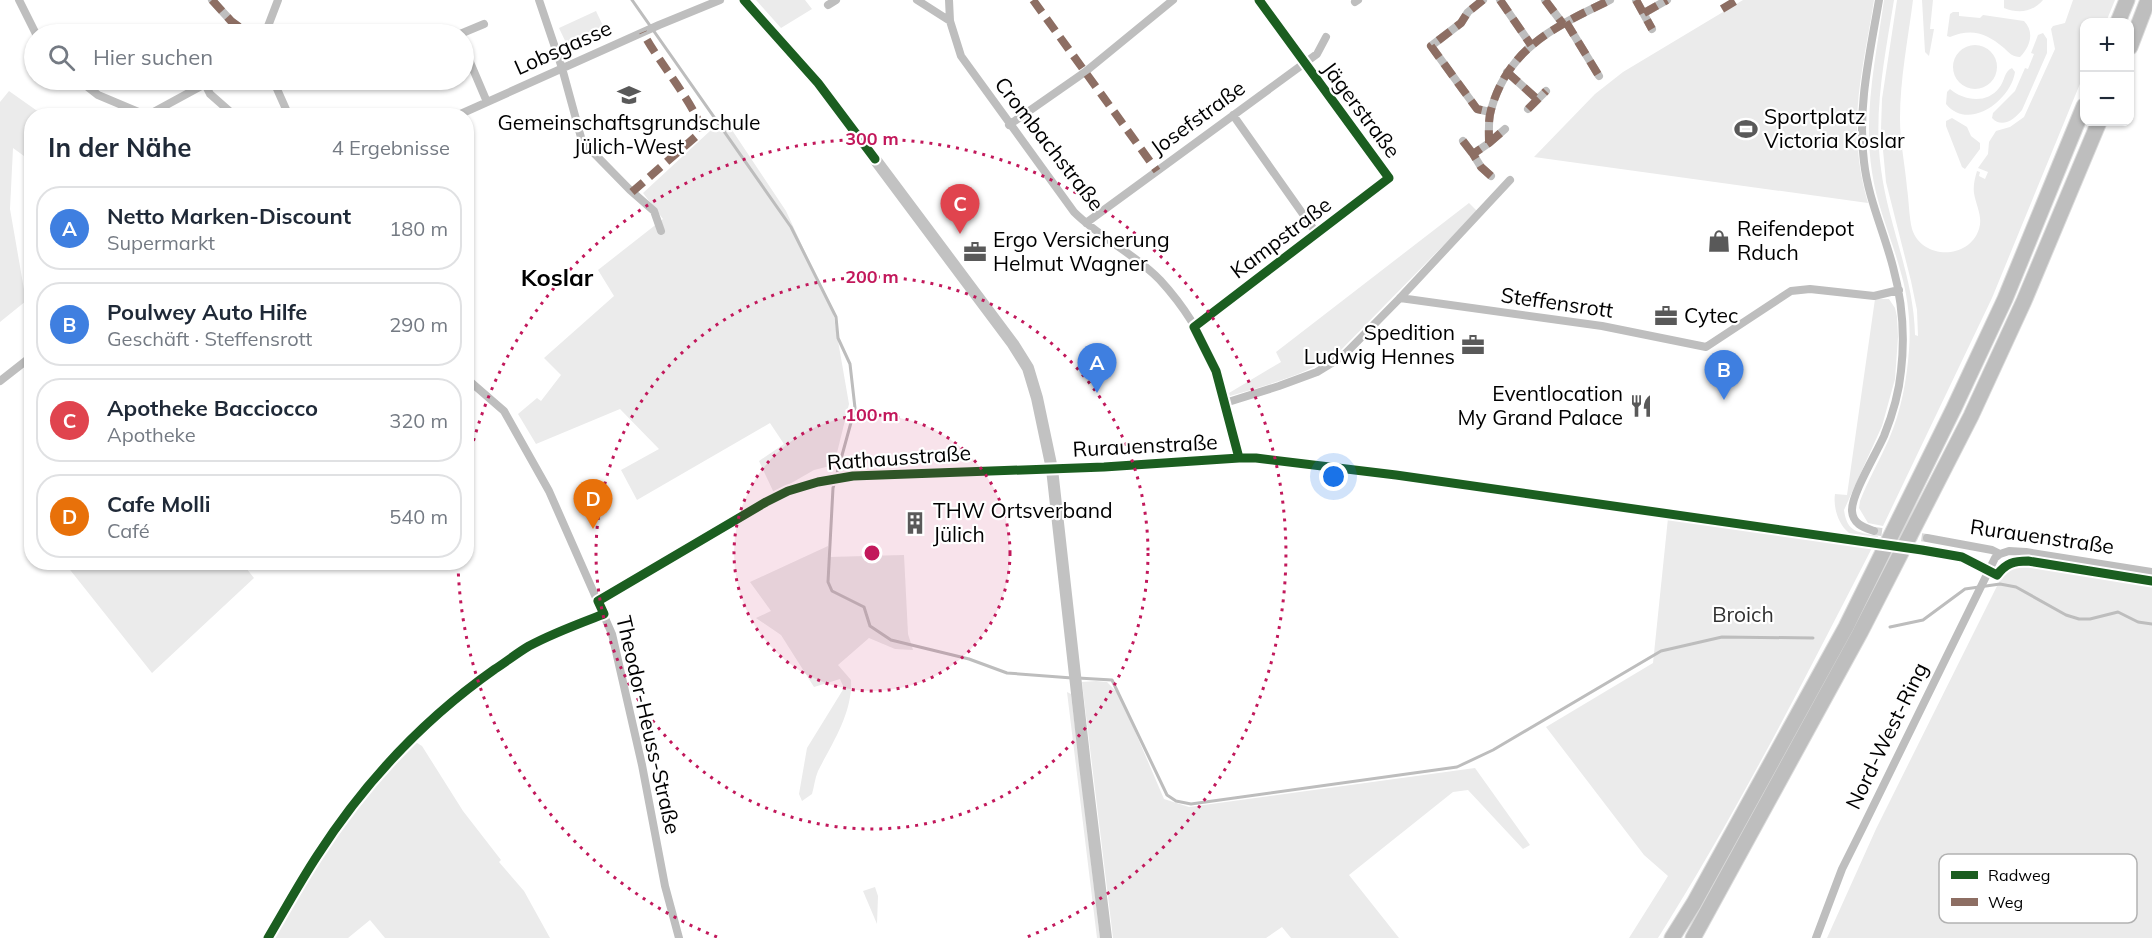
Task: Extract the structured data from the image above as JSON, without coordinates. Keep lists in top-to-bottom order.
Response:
{
  "streets": {
    "street": [
      "Lobsgasse",
      "Jägerstraße",
      "Josefstraße",
      "Crombachstraße",
      "Kampstraße",
      "Steffensrott",
      "Rurauenstraße",
      "Rathausstraße",
      "Theodor-Heuss-Straße",
      "Nord-West-Ring"
    ]
  },
  "crossings": [
    ["Jägerstraße", "Josefstraße"],
    ["Jägerstraße", "Kampstraße"],
    ["Josefstraße", "Crombachstraße"],
    ["Crombachstraße", "Kampstraße"],
    ["Crombachstraße", "Rurauenstraße"],
    ["Rurauenstraße", "Rathausstraße"],
    ["Rurauenstraße", "Nord-West-Ring"],
    ["Rathausstraße", "Theodor-Heuss-Straße"]
  ],
  "districts": ["Koslar"],
  "parks": ["Broich"],
  "places": {
    "school or university": ["Gemeinschaftsgrundschule Jülich-West"],
    "sports": ["Sportplatz Victoria Koslar"],
    "shop": ["Reifendepot Rduch"],
    "office": ["Ergo Versicherung Helmut Wagner", "Cytec", "Spedition Ludwig Hennes"],
    "restaurant": ["Eventlocation My Grand Palace"],
    "building": ["THW Ortsverband Jülich"]
  },
  "legend": ["Radweg", "Weg"],
  "page": {
    "map_buttons": ["+", "−"],
    "search": "Hier suchen",
    "heading": ["In der Nähe", "4 Ergebnisse"],
    "pins": [
      "C",
      "A",
      "B",
      "D"
    ],
    "list": [
      {
        "mark": "A",
        "name": "Netto Marken-Discount",
        "note": "Supermarkt",
        "value": "180 m"
      },
      {
        "mark": "B",
        "name": "Poulwey Auto Hilfe",
        "note": "Geschäft · Steffensrott",
        "value": "290 m"
      },
      {
        "mark": "C",
        "name": "Apotheke Bacciocco",
        "note": "Apotheke",
        "value": "320 m"
      },
      {
        "mark": "D",
        "name": "Cafe Molli",
        "note": "Café",
        "value": "540 m"
      }
    ]
  },
  "rings": ["300 m", "200 m", "100 m"]
}
